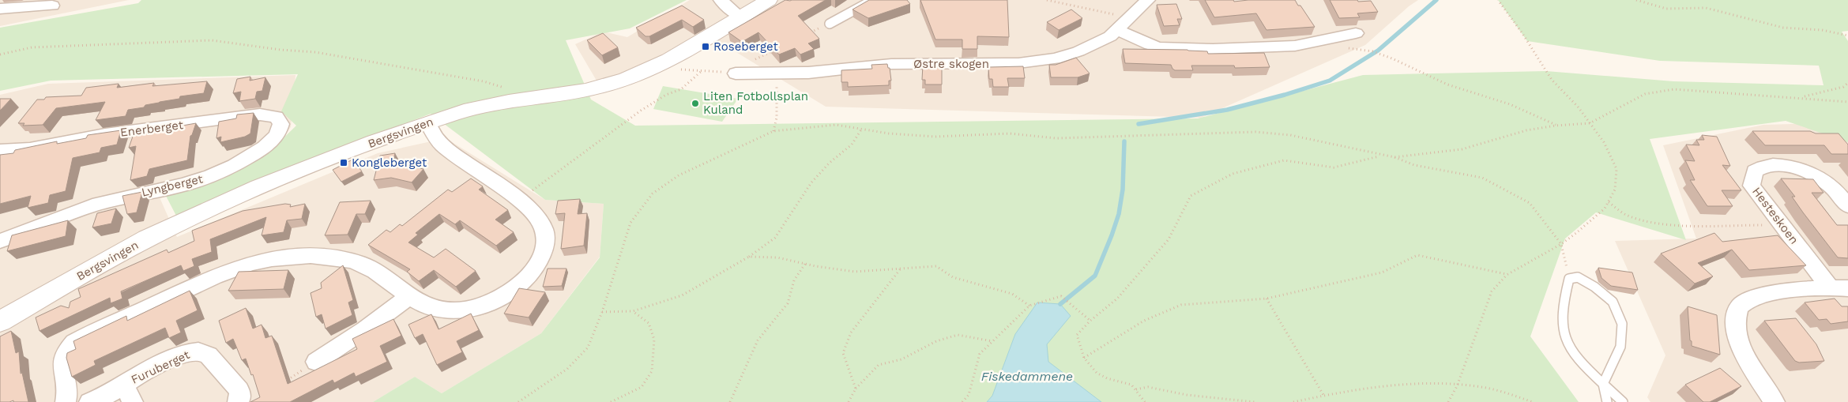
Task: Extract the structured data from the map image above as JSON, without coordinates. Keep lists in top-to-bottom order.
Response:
{
  "streets": {
    "street": [
      "Østre skogen",
      "Enerberget",
      "Bergsvingen",
      "Lyngberget",
      "Hesteskoen",
      "Furuberget"
    ]
  },
  "crossings": [
    ["Enerberget", "Lyngberget"]
  ],
  "water": ["Fiskedammene"],
  "places": {
    "transit": ["Roseberget", "Kongleberget"],
    "other": ["Liten Fotbollsplan Kuland"]
  }
}
